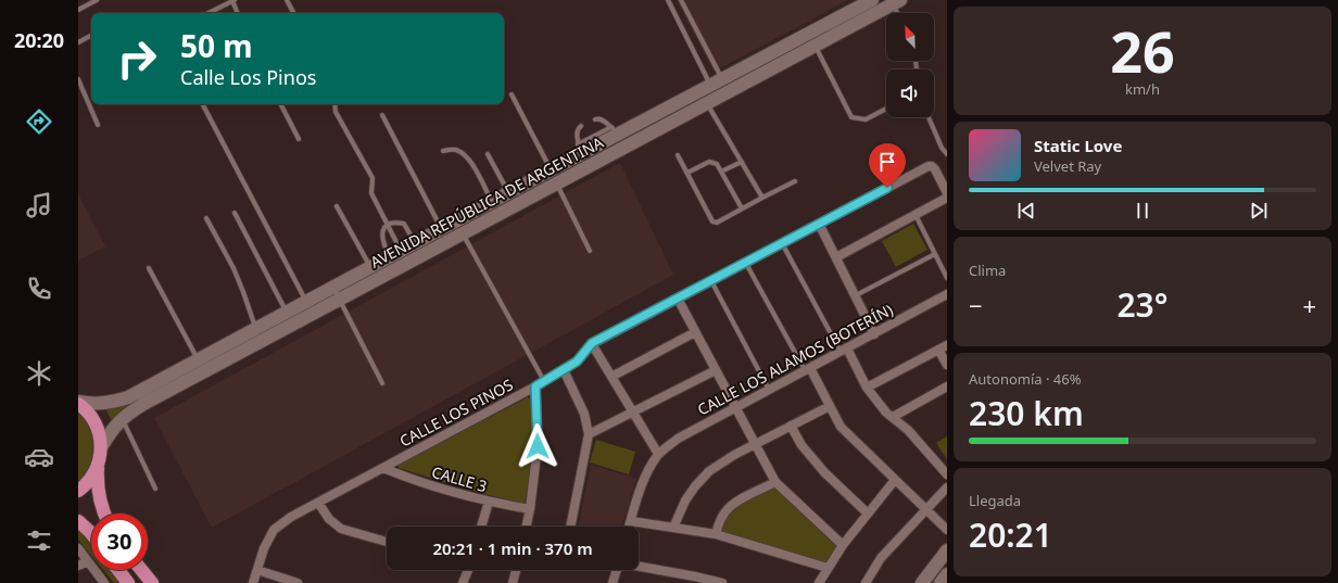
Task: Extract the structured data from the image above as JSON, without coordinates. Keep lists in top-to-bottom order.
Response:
{
  "streets": {
    "main road": ["AVENIDA REPÚBLICA DE ARGENTINA"],
    "street": ["CALLE LOS ALAMOS (BOTERÍN)", "CALLE LOS PINOS", "CALLE 3"]
  },
  "crossings": [
    ["CALLE LOS PINOS", "CALLE 3"]
  ],
  "north": "top left",
  "page": {
    "tabs": "20:20",
    "tile": [
      ["26", "km/h"],
      "Clima",
      ["Autonomía · 46%", "230 km"],
      ["Llegada", "20:21"]
    ],
    "turn": ["50 m", "Calle Los Pinos"],
    "song": ["Static Love", "Velvet Ray"],
    "heat": ["−", "23°", "+"],
    "limit": "30",
    "trip": "20:21 · 1 min · 370 m"
  }
}
